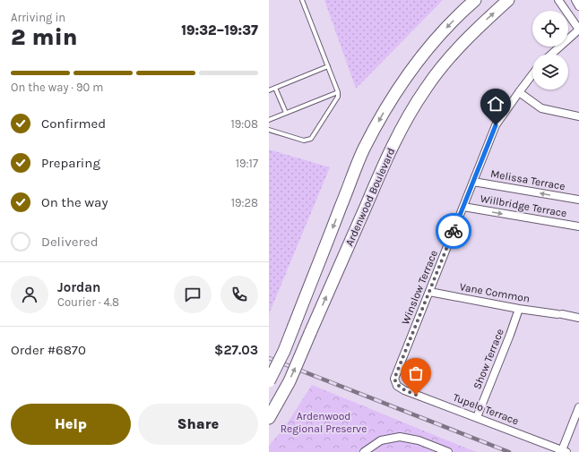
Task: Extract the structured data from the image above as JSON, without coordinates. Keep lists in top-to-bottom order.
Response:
{
  "streets": {
    "main road": ["Ardenwood Boulevard"],
    "street": [
      "Melissa Terrace",
      "Willbridge Terrace",
      "Winslow Terrace",
      "Vane Common",
      "Show Terrace",
      "Tupelo Terrace"
    ]
  },
  "crossings": [
    ["Melissa Terrace", "Winslow Terrace"],
    ["Willbridge Terrace", "Winslow Terrace"],
    ["Winslow Terrace", "Vane Common"],
    ["Winslow Terrace", "Tupelo Terrace"],
    ["Vane Common", "Show Terrace"],
    ["Show Terrace", "Tupelo Terrace"]
  ],
  "one_way": ["Melissa Terrace", "Willbridge Terrace"],
  "parks": ["Ardenwood Regional Preserve"],
  "page": {
    "heading": ["2 min", "Arriving in", "19:32–19:37"],
    "panel": [
      "Jordan",
      "Courier · 4.8",
      "Order #6870",
      "$27.03"
    ],
    "bar": "On the way · 90 m",
    "list": [
      ["Confirmed", "19:08"],
      ["Preparing", "19:17"],
      ["On the way", "19:28"],
      "Delivered"
    ],
    "buttons": ["Help", "Share"]
  }
}
